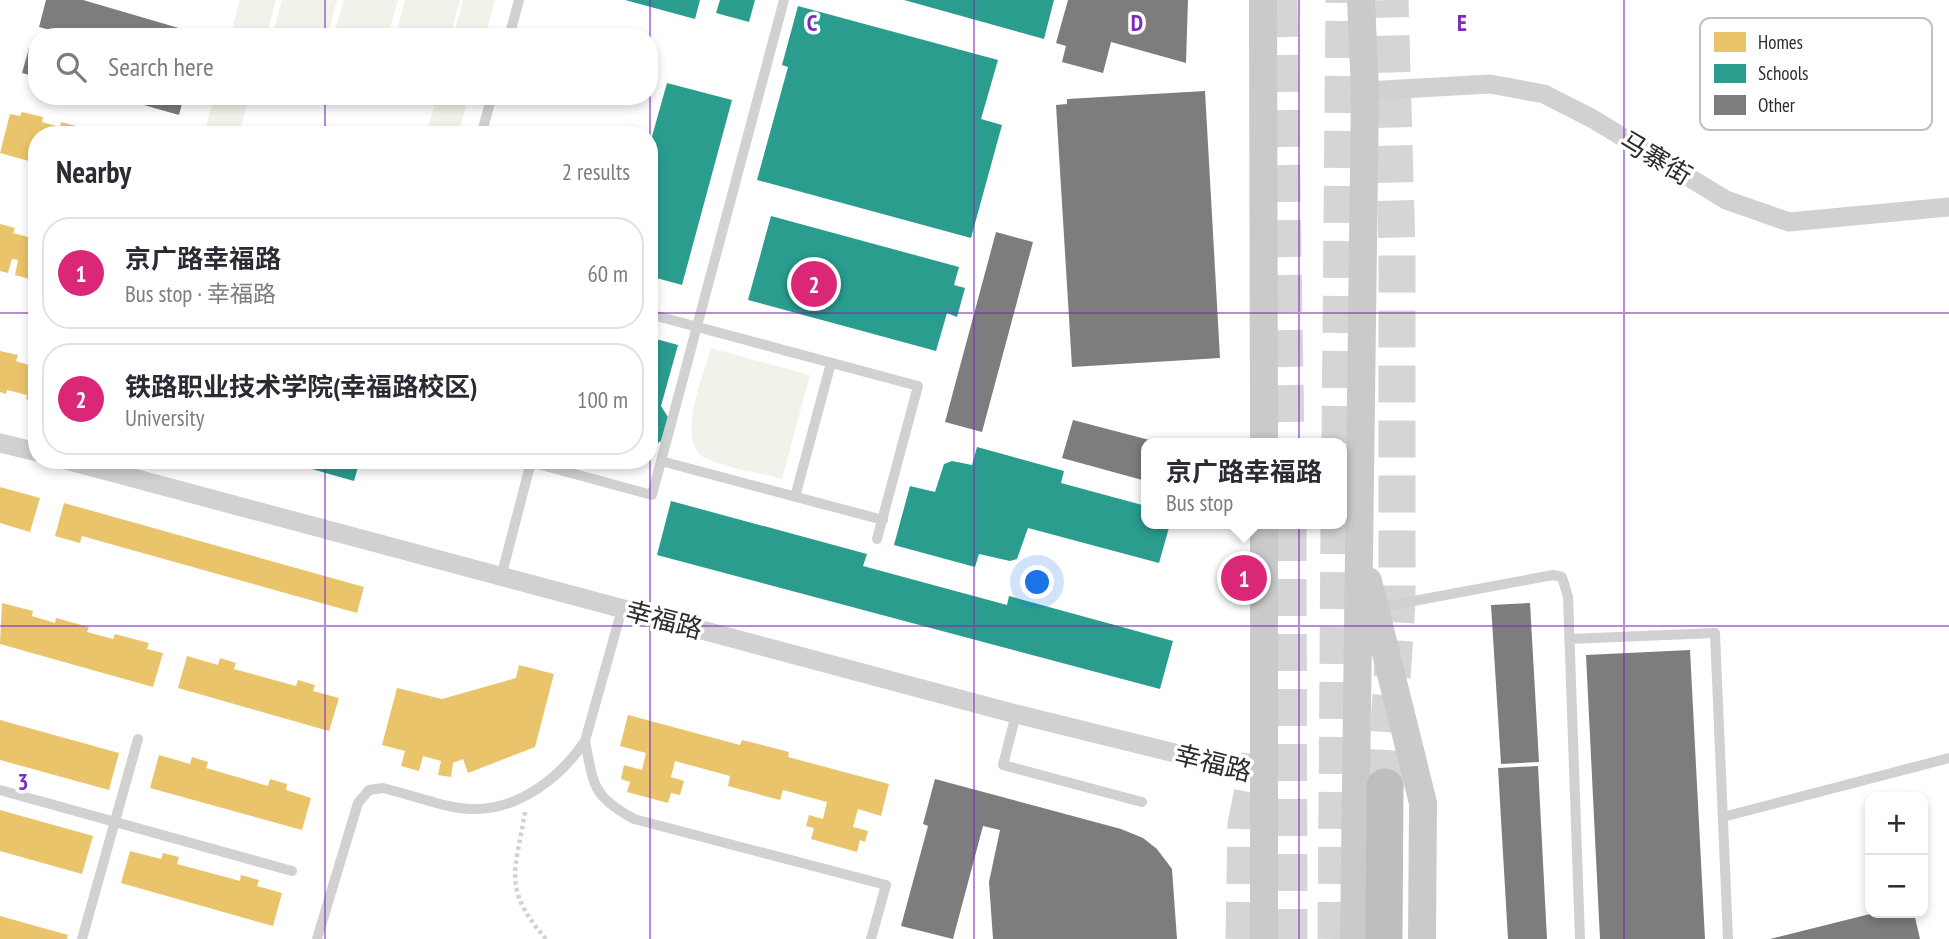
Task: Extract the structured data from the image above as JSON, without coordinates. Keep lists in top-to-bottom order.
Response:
{
  "streets": {
    "street": ["马寨街", "幸福路"]
  },
  "legend": ["Homes", "Schools", "Other"],
  "page": {
    "search": "Search here",
    "heading": ["Nearby", "2 results"],
    "list": [
      {
        "mark": "1",
        "name": "京广路幸福路",
        "note": "Bus stop · 幸福路",
        "value": "60 m"
      },
      {
        "mark": "2",
        "name": "铁路职业技术学院(幸福路校区)",
        "note": "University",
        "value": "100 m"
      }
    ],
    "pins": ["2", "1"],
    "popup": ["京广路幸福路", "Bus stop"],
    "map_buttons": ["+", "−"]
  },
  "grid": {
    "columns": ["C", "D", "E"],
    "rows": ["3"]
  }
}
